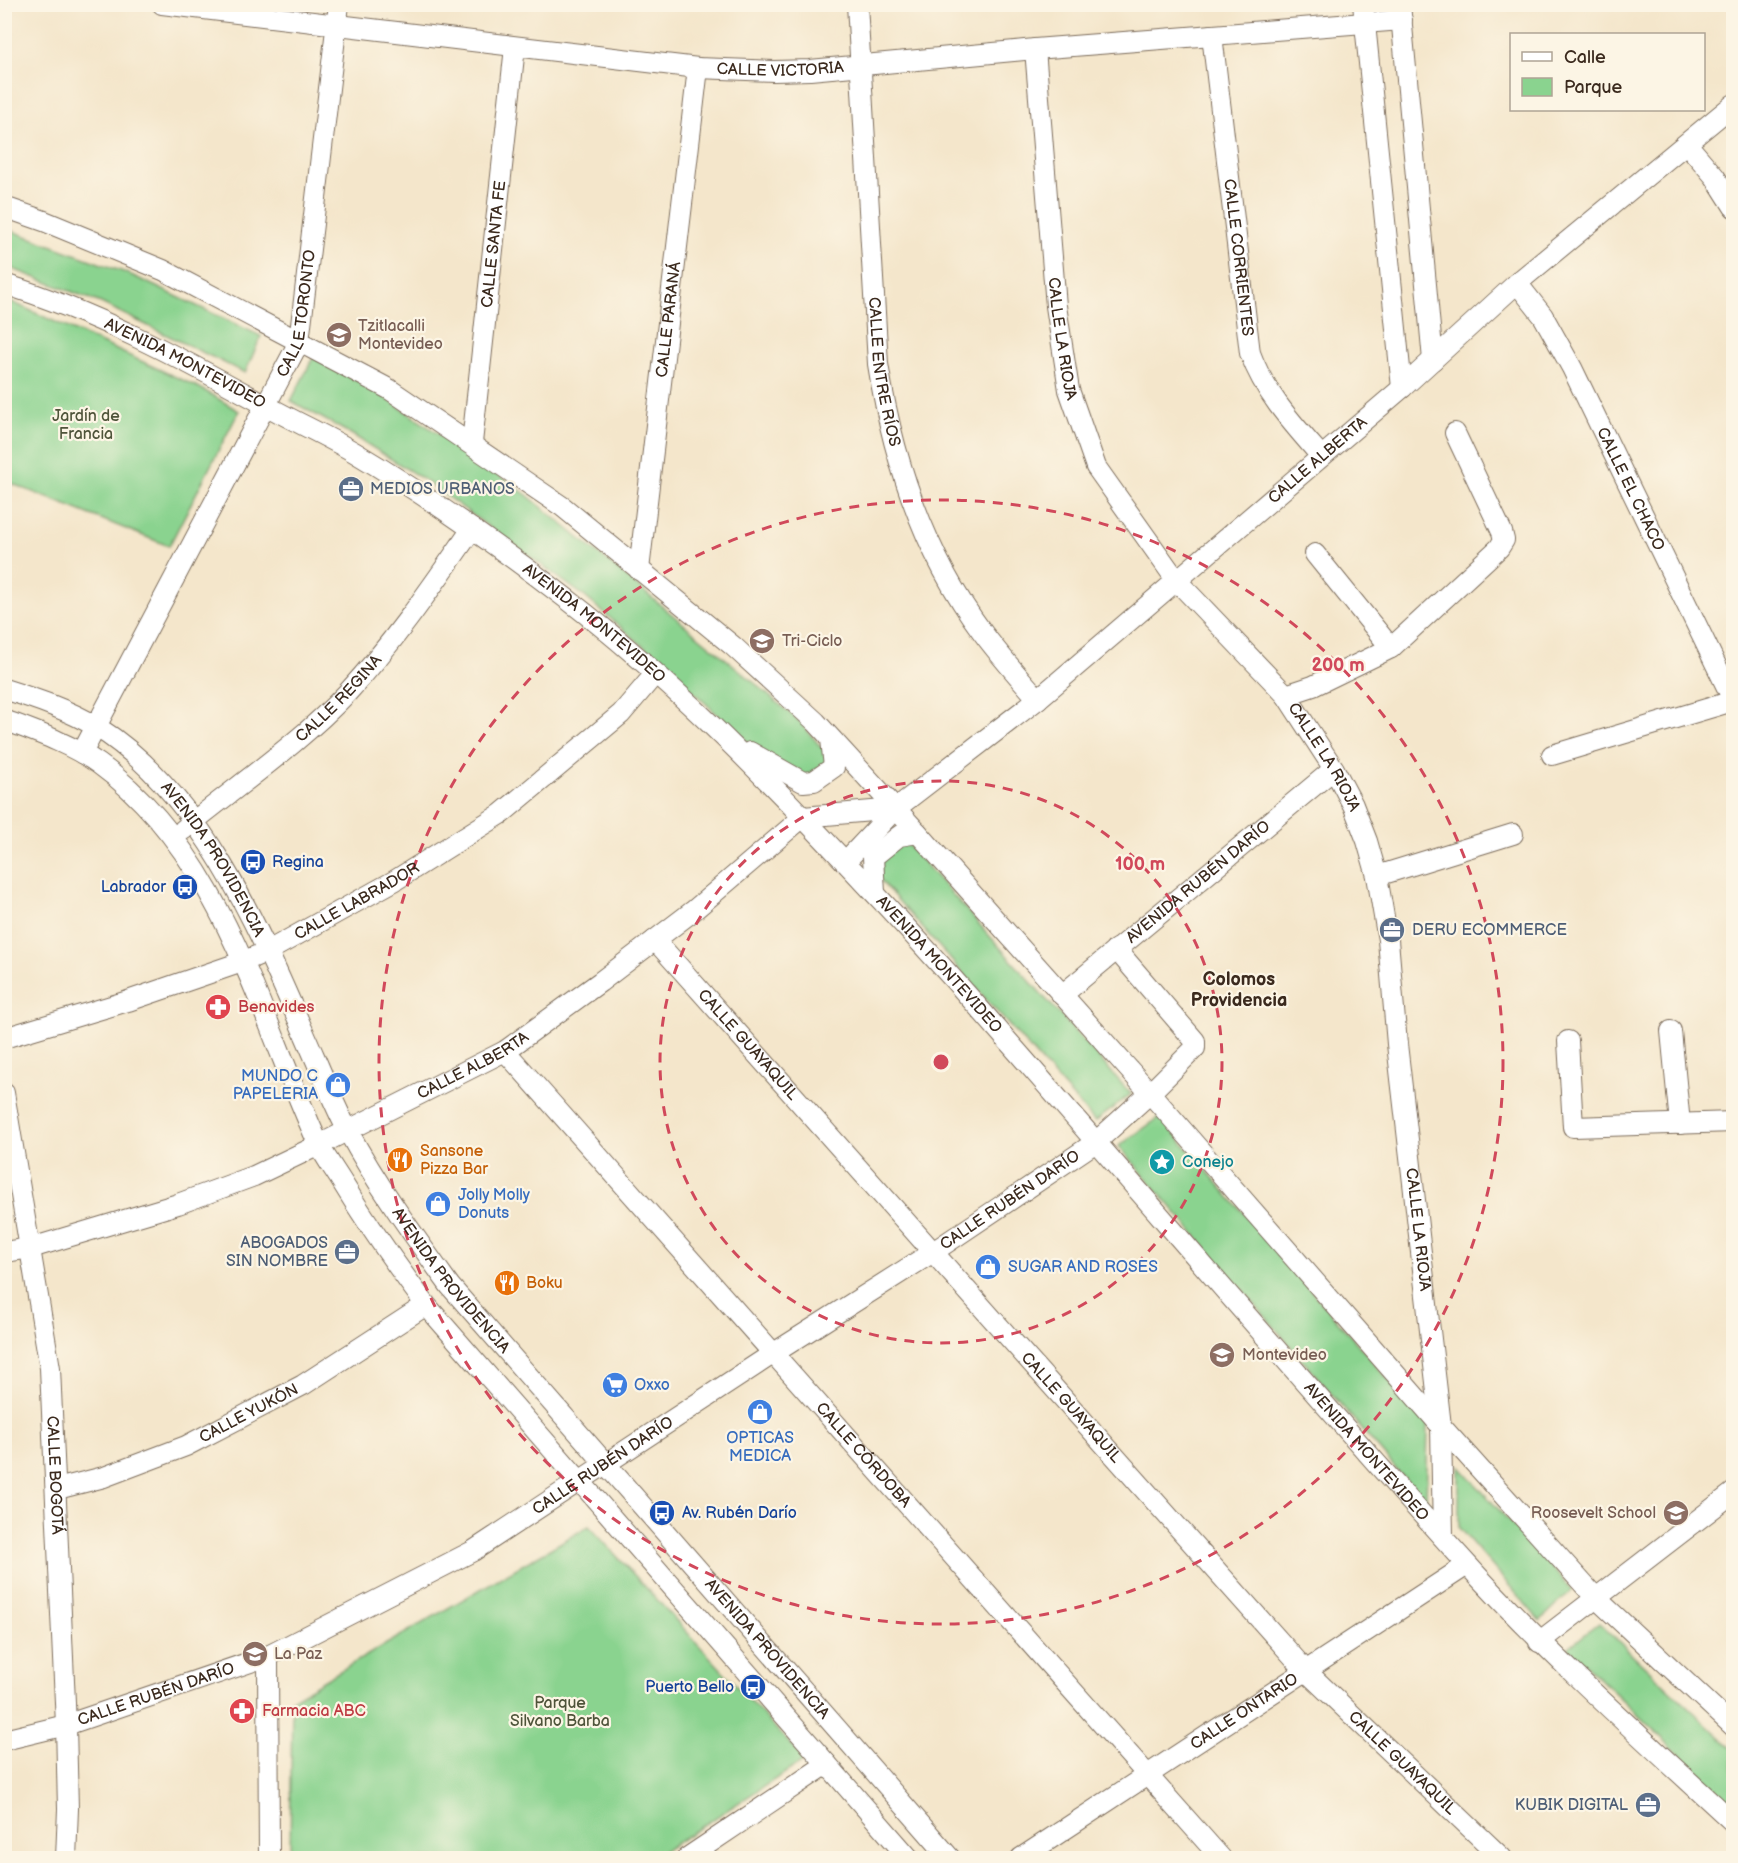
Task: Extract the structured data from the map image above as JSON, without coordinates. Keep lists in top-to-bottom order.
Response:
{
  "streets": {
    "street": [
      "CALLE VICTORIA",
      "CALLE SANTA FE",
      "CALLE CORRIENTES",
      "CALLE TORONTO",
      "CALLE PARANÁ",
      "CALLE LA RIOJA",
      "AVENIDA MONTEVIDEO",
      "CALLE ENTRE RÍOS",
      "CALLE ALBERTA",
      "CALLE EL CHACO",
      "CALLE REGINA",
      "AVENIDA PROVIDENCIA",
      "AVENIDA RUBÉN DARÍO",
      "CALLE LABRADOR",
      "CALLE GUAYAQUIL",
      "CALLE RUBÉN DARÍO",
      "CALLE YUKÓN",
      "CALLE CÓRDOBA",
      "CALLE BOGOTÁ",
      "CALLE ONTARIO"
    ]
  },
  "crossings": [
    ["CALLE VICTORIA", "CALLE SANTA FE"],
    ["CALLE VICTORIA", "CALLE CORRIENTES"],
    ["CALLE VICTORIA", "CALLE TORONTO"],
    ["CALLE VICTORIA", "CALLE PARANÁ"],
    ["CALLE VICTORIA", "CALLE LA RIOJA"],
    ["CALLE VICTORIA", "CALLE ENTRE RÍOS"],
    ["CALLE CORRIENTES", "CALLE ALBERTA"],
    ["CALLE TORONTO", "AVENIDA MONTEVIDEO"],
    ["CALLE TORONTO", "AVENIDA PROVIDENCIA"],
    ["CALLE LA RIOJA", "AVENIDA MONTEVIDEO"],
    ["CALLE LA RIOJA", "CALLE ALBERTA"],
    ["CALLE LA RIOJA", "AVENIDA RUBÉN DARÍO"],
    ["AVENIDA MONTEVIDEO", "CALLE ALBERTA"],
    ["AVENIDA MONTEVIDEO", "CALLE REGINA"],
    ["AVENIDA MONTEVIDEO", "CALLE LABRADOR"],
    ["AVENIDA MONTEVIDEO", "CALLE RUBÉN DARÍO"],
    ["AVENIDA MONTEVIDEO", "CALLE ONTARIO"],
    ["CALLE ENTRE RÍOS", "CALLE ALBERTA"],
    ["CALLE ALBERTA", "CALLE EL CHACO"],
    ["CALLE ALBERTA", "AVENIDA PROVIDENCIA"],
    ["CALLE ALBERTA", "CALLE GUAYAQUIL"],
    ["CALLE ALBERTA", "CALLE CÓRDOBA"],
    ["CALLE ALBERTA", "CALLE BOGOTÁ"],
    ["CALLE REGINA", "AVENIDA PROVIDENCIA"],
    ["AVENIDA PROVIDENCIA", "CALLE LABRADOR"],
    ["AVENIDA PROVIDENCIA", "CALLE RUBÉN DARÍO"],
    ["AVENIDA PROVIDENCIA", "CALLE YUKÓN"],
    ["AVENIDA RUBÉN DARÍO", "CALLE RUBÉN DARÍO"],
    ["CALLE GUAYAQUIL", "CALLE RUBÉN DARÍO"],
    ["CALLE GUAYAQUIL", "CALLE ONTARIO"],
    ["CALLE RUBÉN DARÍO", "CALLE CÓRDOBA"],
    ["CALLE RUBÉN DARÍO", "CALLE BOGOTÁ"],
    ["CALLE YUKÓN", "CALLE BOGOTÁ"],
    ["CALLE CÓRDOBA", "CALLE ONTARIO"]
  ],
  "districts": ["Colomos Providencia"],
  "parks": ["Jardín de Francia", "Parque Silvano Barba"],
  "places": {
    "school or university": [
      "Tzitlacalli Montevideo",
      "Tri-Ciclo",
      "Montevideo",
      "Roosevelt School",
      "La Paz"
    ],
    "office": [
      "MEDIOS URBANOS",
      "DERU ECOMMERCE",
      "ABOGADOS SIN NOMBRE",
      "KUBIK DIGITAL"
    ],
    "bus stop": [
      "Regina",
      "Labrador",
      "Av. Rubén Darío",
      "Puerto Bello"
    ],
    "pharmacy": ["Benavides", "Farmacia ABC"],
    "shop": [
      "MUNDO C PAPELERIA",
      "Jolly Molly Donuts",
      "SUGAR AND ROSES",
      "OPTICAS MEDICA"
    ],
    "restaurant": ["Sansone Pizza Bar", "Boku"],
    "place": ["Conejo"],
    "supermarket": ["Oxxo"]
  },
  "legend": ["Calle", "Parque"],
  "rings": ["200 m", "100 m"]
}
